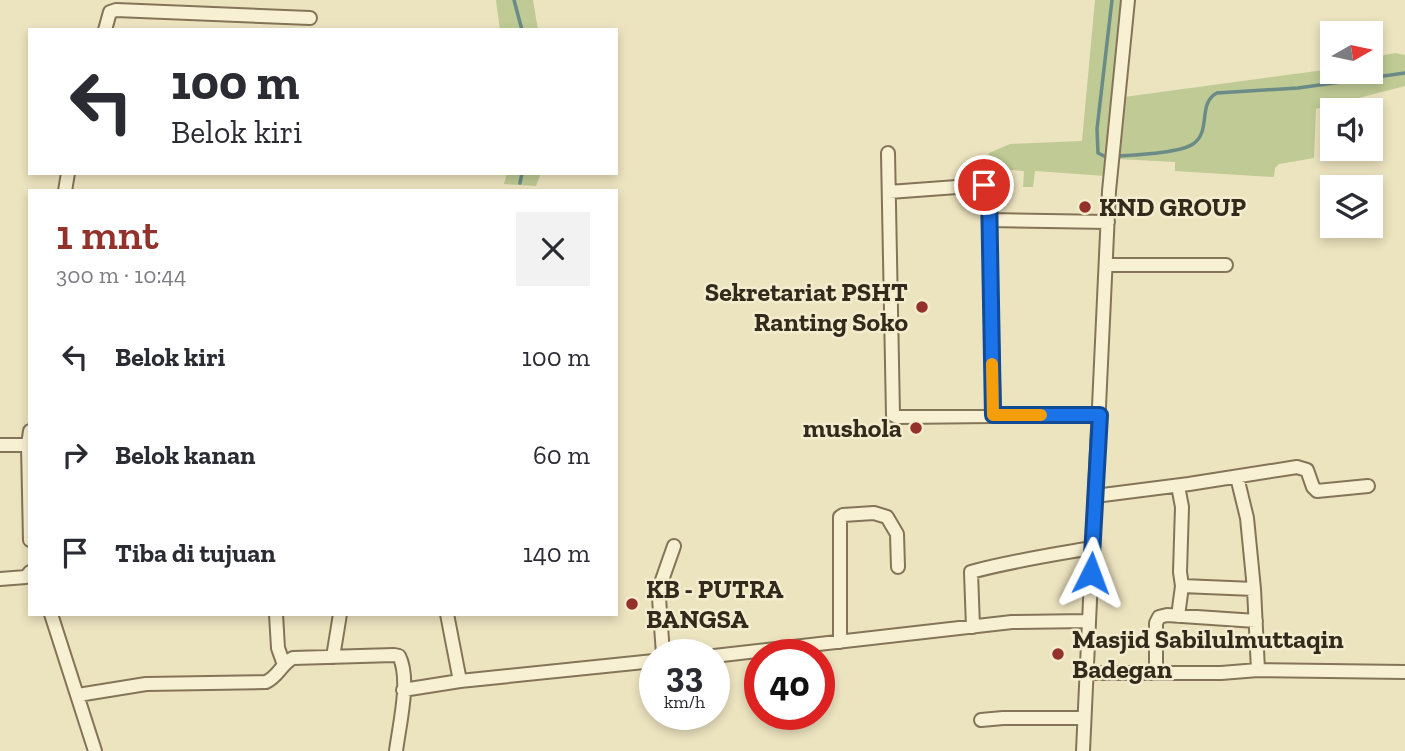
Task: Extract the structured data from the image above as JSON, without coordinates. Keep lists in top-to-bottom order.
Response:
{
  "places": [
    "KND GROUP",
    "Sekretariat PSHT Ranting Soko",
    "mushola",
    "KB - PUTRA BANGSA",
    "Masjid Sabilulmuttaqin Badegan"
  ],
  "north": "right",
  "page": {
    "turn": ["100 m", "Belok kiri"],
    "heading": ["1 mnt", "300 m · 10:44"],
    "list": [
      {
        "name": "Belok kiri",
        "value": "100 m"
      },
      {
        "name": "Belok kanan",
        "value": "60 m"
      },
      {
        "name": "Tiba di tujuan",
        "value": "140 m"
      }
    ],
    "speed": "33 km/h",
    "limit": "40"
  }
}
